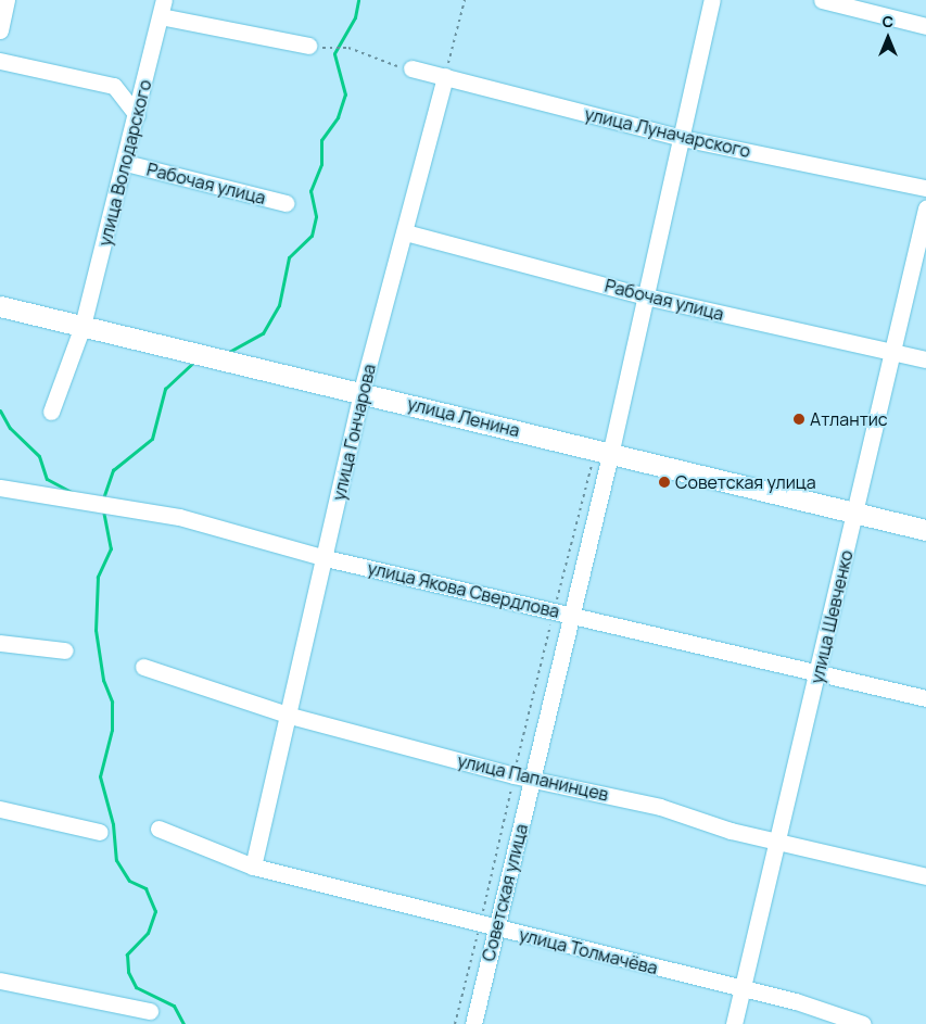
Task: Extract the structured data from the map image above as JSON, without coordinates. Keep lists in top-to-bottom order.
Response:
{
  "streets": {
    "main road": ["улица Ленина"],
    "street": [
      "улица Луначарского",
      "улица Володарского",
      "Рабочая улица",
      "улица Гончарова",
      "улица Якова Свердлова",
      "улица Шевченко",
      "улица Папанинцев",
      "Советская улица",
      "улица Толмачёва"
    ]
  },
  "crossings": [
    ["улица Луначарского", "улица Гончарова"],
    ["улица Луначарского", "Советская улица"],
    ["улица Володарского", "Рабочая улица"],
    ["улица Володарского", "улица Ленина"],
    ["Рабочая улица", "улица Гончарова"],
    ["Рабочая улица", "улица Шевченко"],
    ["Рабочая улица", "Советская улица"],
    ["улица Ленина", "улица Гончарова"],
    ["улица Ленина", "улица Шевченко"],
    ["улица Ленина", "Советская улица"],
    ["улица Гончарова", "улица Якова Свердлова"],
    ["улица Гончарова", "улица Папанинцев"],
    ["улица Гончарова", "улица Толмачёва"],
    ["улица Якова Свердлова", "улица Шевченко"],
    ["улица Якова Свердлова", "Советская улица"],
    ["улица Шевченко", "улица Папанинцев"],
    ["улица Шевченко", "улица Толмачёва"],
    ["улица Папанинцев", "Советская улица"],
    ["Советская улица", "улица Толмачёва"]
  ],
  "places": ["Атлантис", "Советская улица"],
  "north": "top"
}
